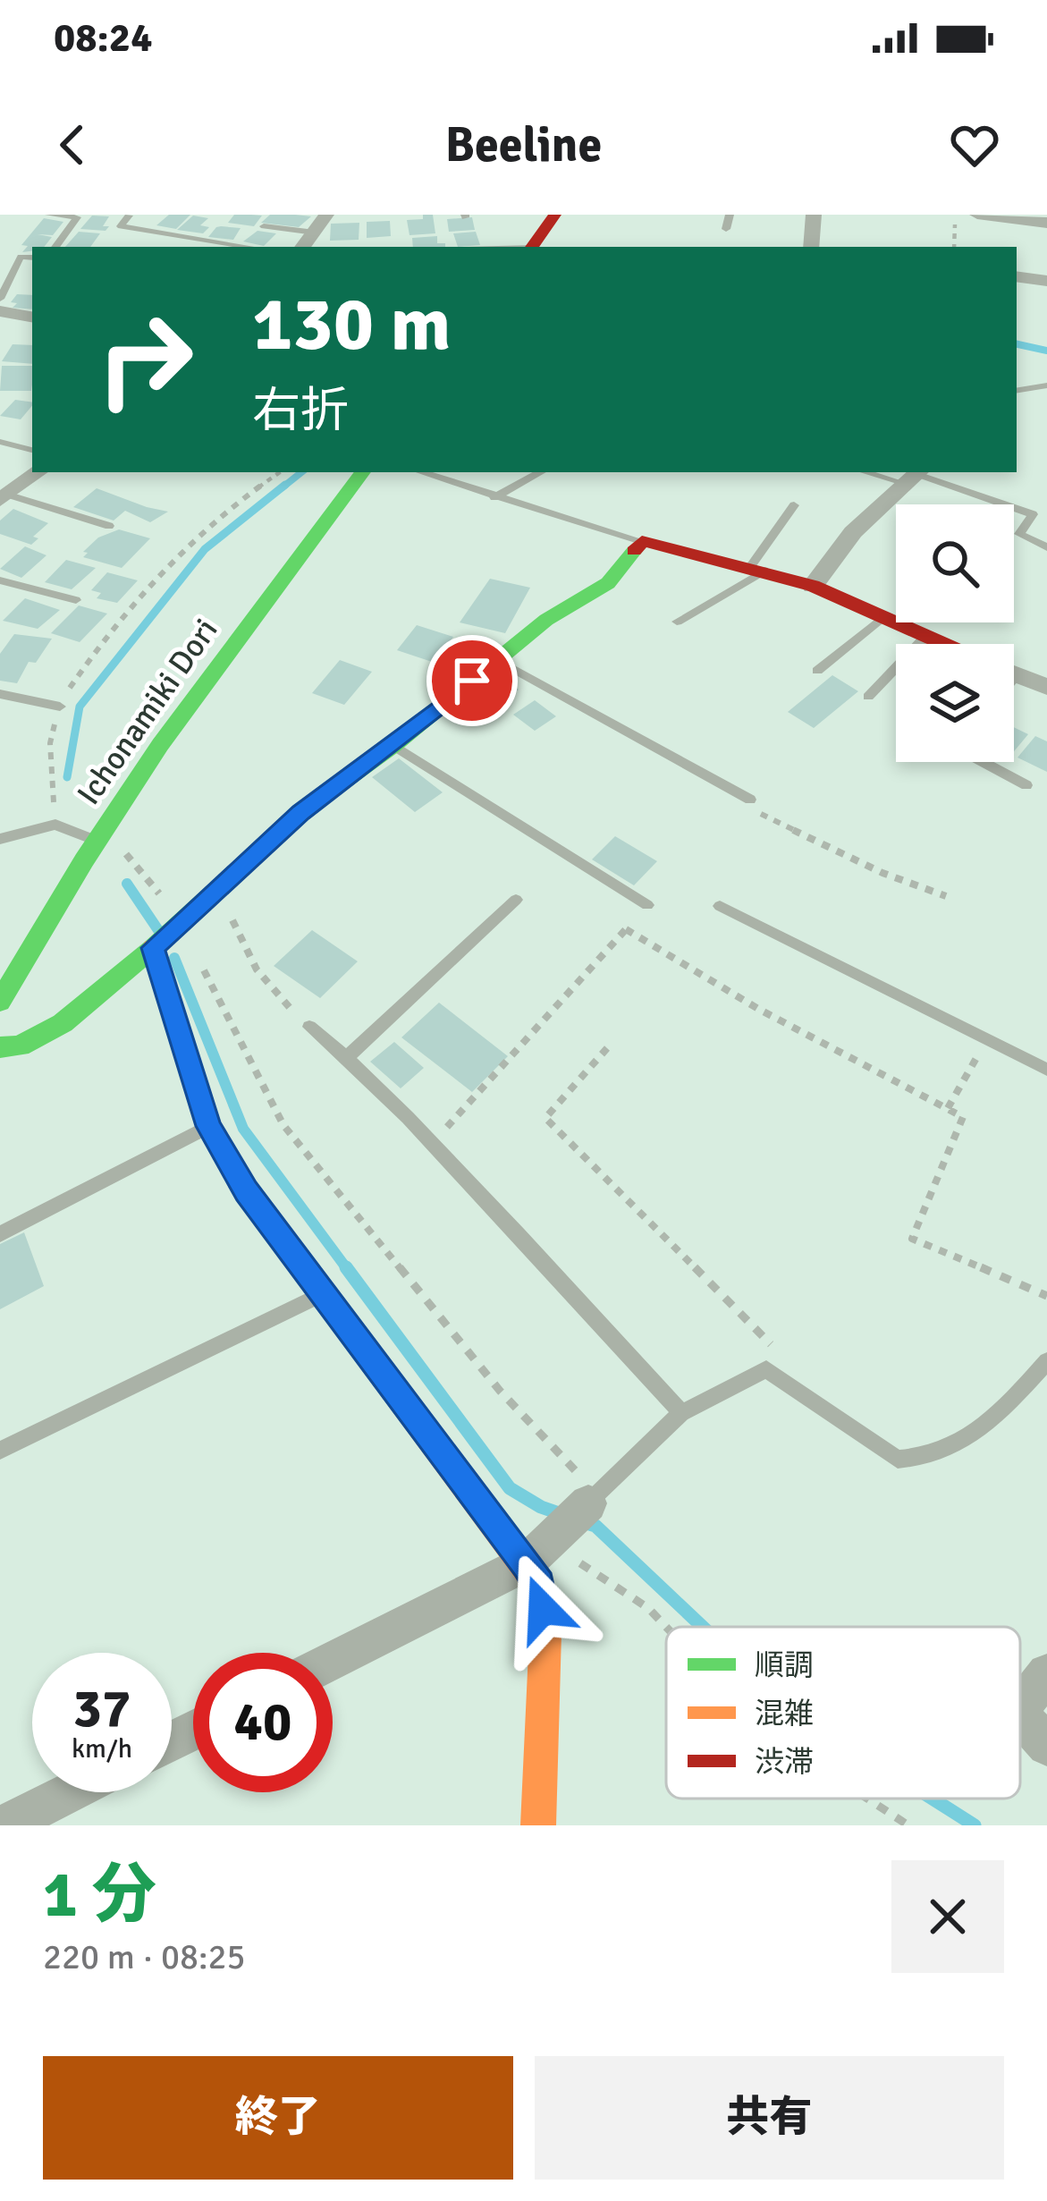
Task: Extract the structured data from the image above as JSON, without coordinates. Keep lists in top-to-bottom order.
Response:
{
  "streets": {
    "street": ["Ichonamiki Dori"]
  },
  "legend": ["順調", "混雑", "渋滞"],
  "page": {
    "status": "08:24",
    "header": "Beeline",
    "turn": ["130 m", "右折"],
    "speed": "37 km/h",
    "limit": "40",
    "heading": ["1 分", "220 m · 08:25"],
    "buttons": ["終了", "共有"]
  }
}
